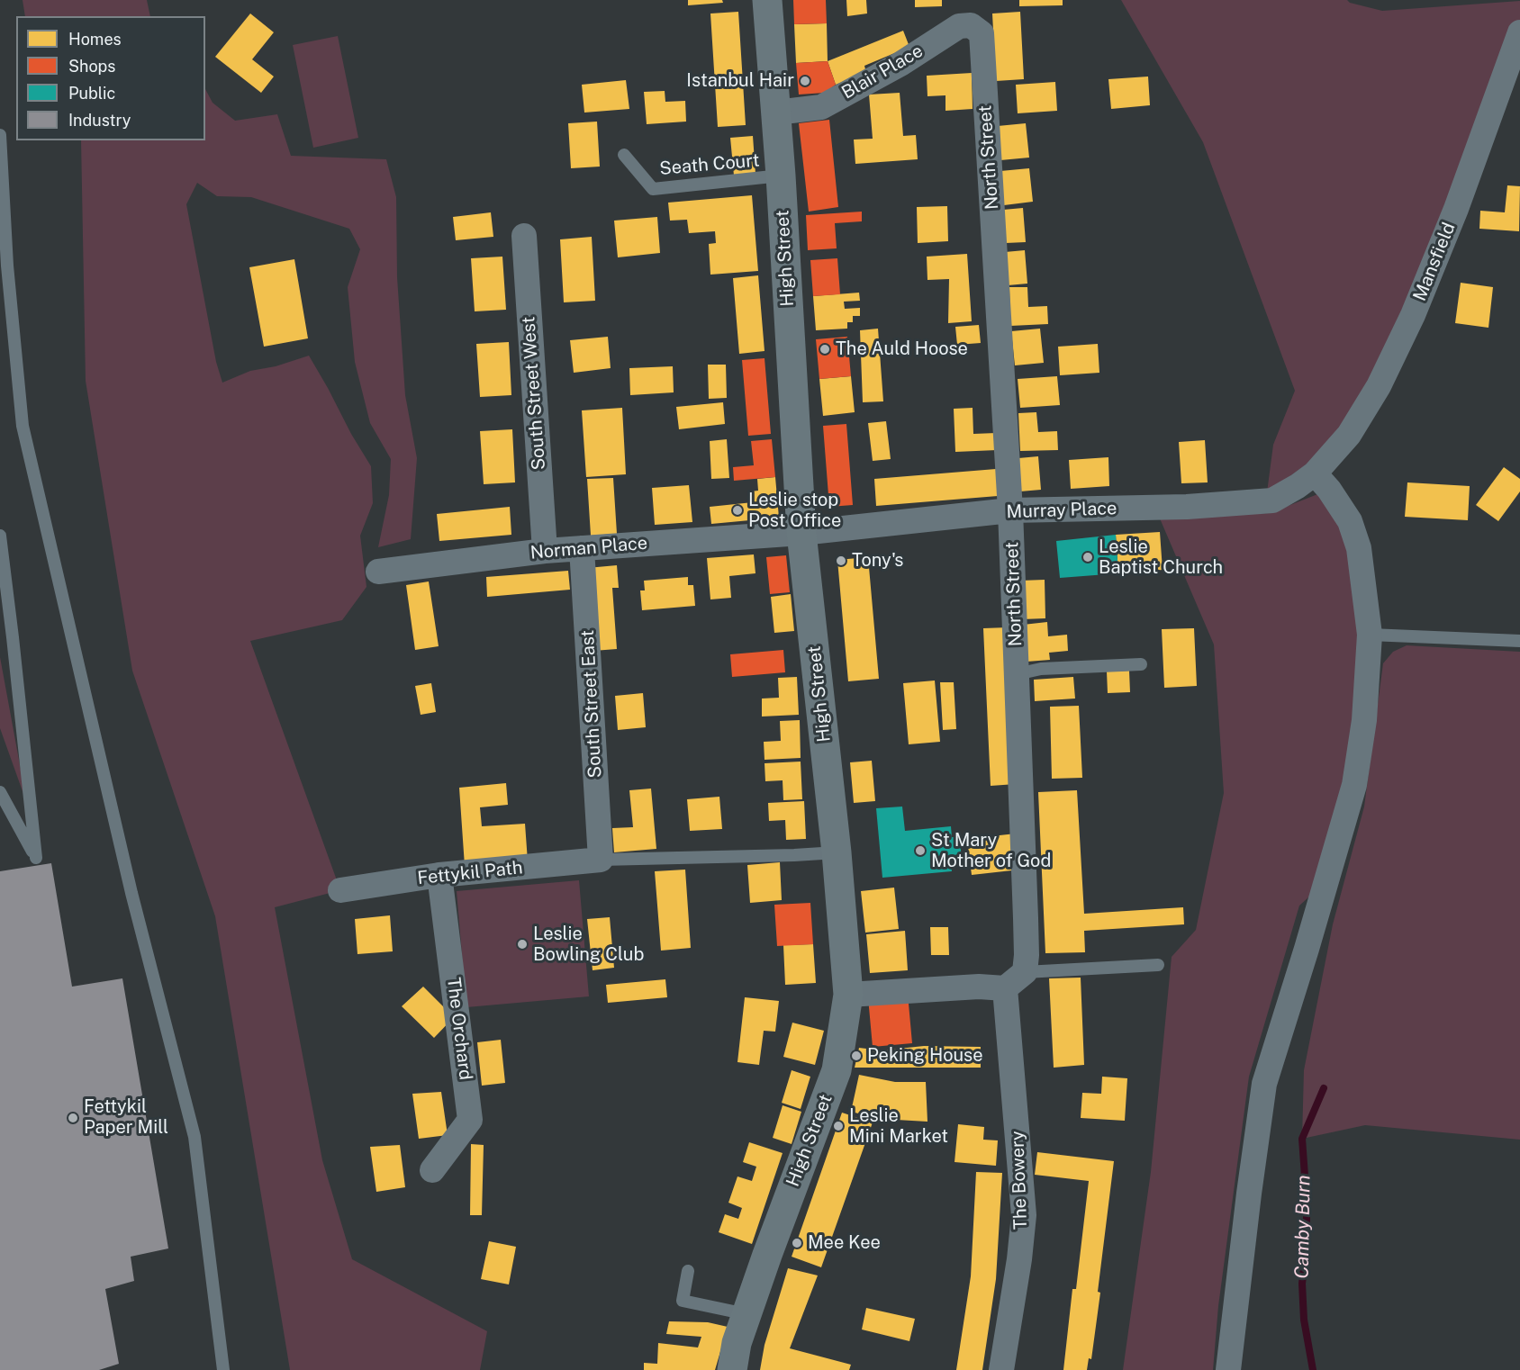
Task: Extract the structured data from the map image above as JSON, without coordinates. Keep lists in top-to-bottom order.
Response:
{
  "streets": {
    "main road": ["High Street"],
    "street": [
      "Blair Place",
      "North Street",
      "Mansfield",
      "South Street West",
      "Murray Place",
      "Norman Place",
      "South Street East",
      "Fettykil Path",
      "The Orchard",
      "The Bowery"
    ],
    "lane": ["Seath Court"]
  },
  "crossings": [
    ["Blair Place", "North Street"],
    ["Blair Place", "High Street"],
    ["North Street", "Murray Place"],
    ["Seath Court", "High Street"],
    ["High Street", "Murray Place"],
    ["High Street", "Norman Place"],
    ["Mansfield", "Murray Place"],
    ["South Street West", "Norman Place"],
    ["Murray Place", "Norman Place"],
    ["Norman Place", "South Street East"],
    ["South Street East", "Fettykil Path"],
    ["Fettykil Path", "The Orchard"]
  ],
  "water": ["Camby Burn"],
  "places": [
    "Istanbul Hair",
    "The Auld Hoose",
    "Leslie stop Post Office",
    "Leslie Baptist Church",
    "Tony's",
    "St Mary Mother of God",
    "Leslie Bowling Club",
    "Peking House",
    "Fettykil Paper Mill",
    "Leslie Mini Market",
    "Mee Kee"
  ],
  "legend": [
    "Homes",
    "Shops",
    "Public",
    "Industry"
  ]
}
